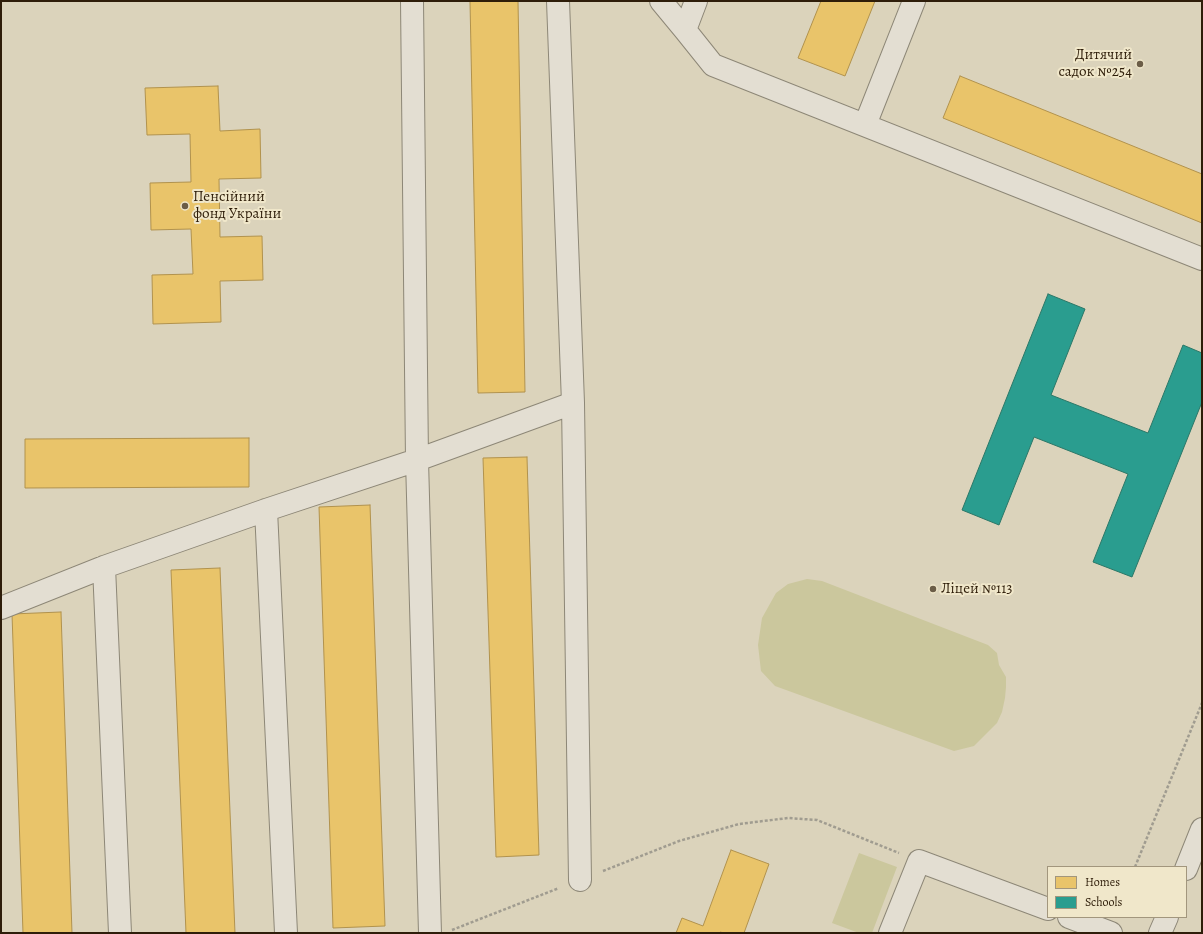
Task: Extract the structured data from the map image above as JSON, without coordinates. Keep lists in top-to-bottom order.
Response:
{
  "places": ["Дитячий садок №254", "Пенсійний фонд України", "Ліцей №113"],
  "legend": ["Homes", "Schools"]
}
